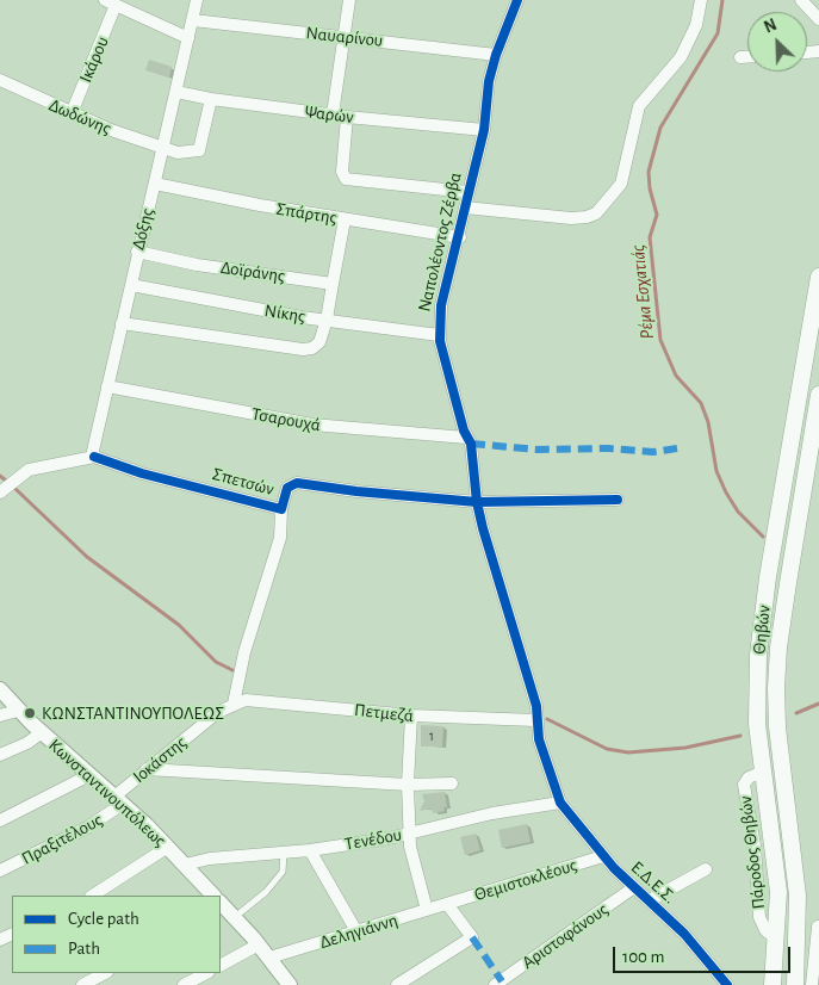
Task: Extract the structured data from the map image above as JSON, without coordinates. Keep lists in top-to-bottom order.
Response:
{
  "streets": {
    "main road": ["Θηβών"],
    "street": [
      "Ναυαρίνου",
      "Ικάρου",
      "Ψαρών",
      "Δωδώνης",
      "Σπάρτης",
      "Δόξης",
      "Ναπολέοντος Ζέρβα",
      "Δοϊράνης",
      "Νίκης",
      "Τσαρουχά",
      "Σπετσών",
      "Πετμεζά",
      "Ιοκάστης",
      "Κωνσταντινουπόλεως",
      "Πραξιτέλους",
      "Τενέδου",
      "Θεμιστοκλέους",
      "Ε.Δ.Ε.Σ.",
      "Δεληγιάννη",
      "Αριστοφάνους"
    ]
  },
  "crossings": [
    ["Ναυαρίνου", "Δόξης"],
    ["Ναυαρίνου", "Ναπολέοντος Ζέρβα"],
    ["Ικάρου", "Δωδώνης"],
    ["Ψαρών", "Δωδώνης"],
    ["Ψαρών", "Δόξης"],
    ["Ψαρών", "Ναπολέοντος Ζέρβα"],
    ["Δωδώνης", "Δόξης"],
    ["Σπάρτης", "Δόξης"],
    ["Σπάρτης", "Ναπολέοντος Ζέρβα"],
    ["Δόξης", "Δοϊράνης"],
    ["Δόξης", "Νίκης"],
    ["Δόξης", "Τσαρουχά"],
    ["Δόξης", "Σπετσών"],
    ["Ναπολέοντος Ζέρβα", "Νίκης"],
    ["Ναπολέοντος Ζέρβα", "Τσαρουχά"],
    ["Ναπολέοντος Ζέρβα", "Σπετσών"],
    ["Ναπολέοντος Ζέρβα", "Πετμεζά"],
    ["Ναπολέοντος Ζέρβα", "Τενέδου"],
    ["Ναπολέοντος Ζέρβα", "Ε.Δ.Ε.Σ."],
    ["Πετμεζά", "Ιοκάστης"],
    ["Ιοκάστης", "Κωνσταντινουπόλεως"],
    ["Ιοκάστης", "Πραξιτέλους"],
    ["Κωνσταντινουπόλεως", "Πραξιτέλους"],
    ["Κωνσταντινουπόλεως", "Τενέδου"],
    ["Τενέδου", "Ε.Δ.Ε.Σ."],
    ["Θεμιστοκλέους", "Ε.Δ.Ε.Σ."],
    ["Θεμιστοκλέους", "Δεληγιάννη"],
    ["Ε.Δ.Ε.Σ.", "Αριστοφάνους"]
  ],
  "water": ["Ρέμα Εσχατιάς"],
  "places": ["ΚΩΝΣΤΑΝΤΙΝΟΥΠΟΛΕΩΣ"],
  "house_numbers": ["1"],
  "legend": ["Cycle path", "Path"],
  "scale_bar": "100 m",
  "north": "top left"
}
